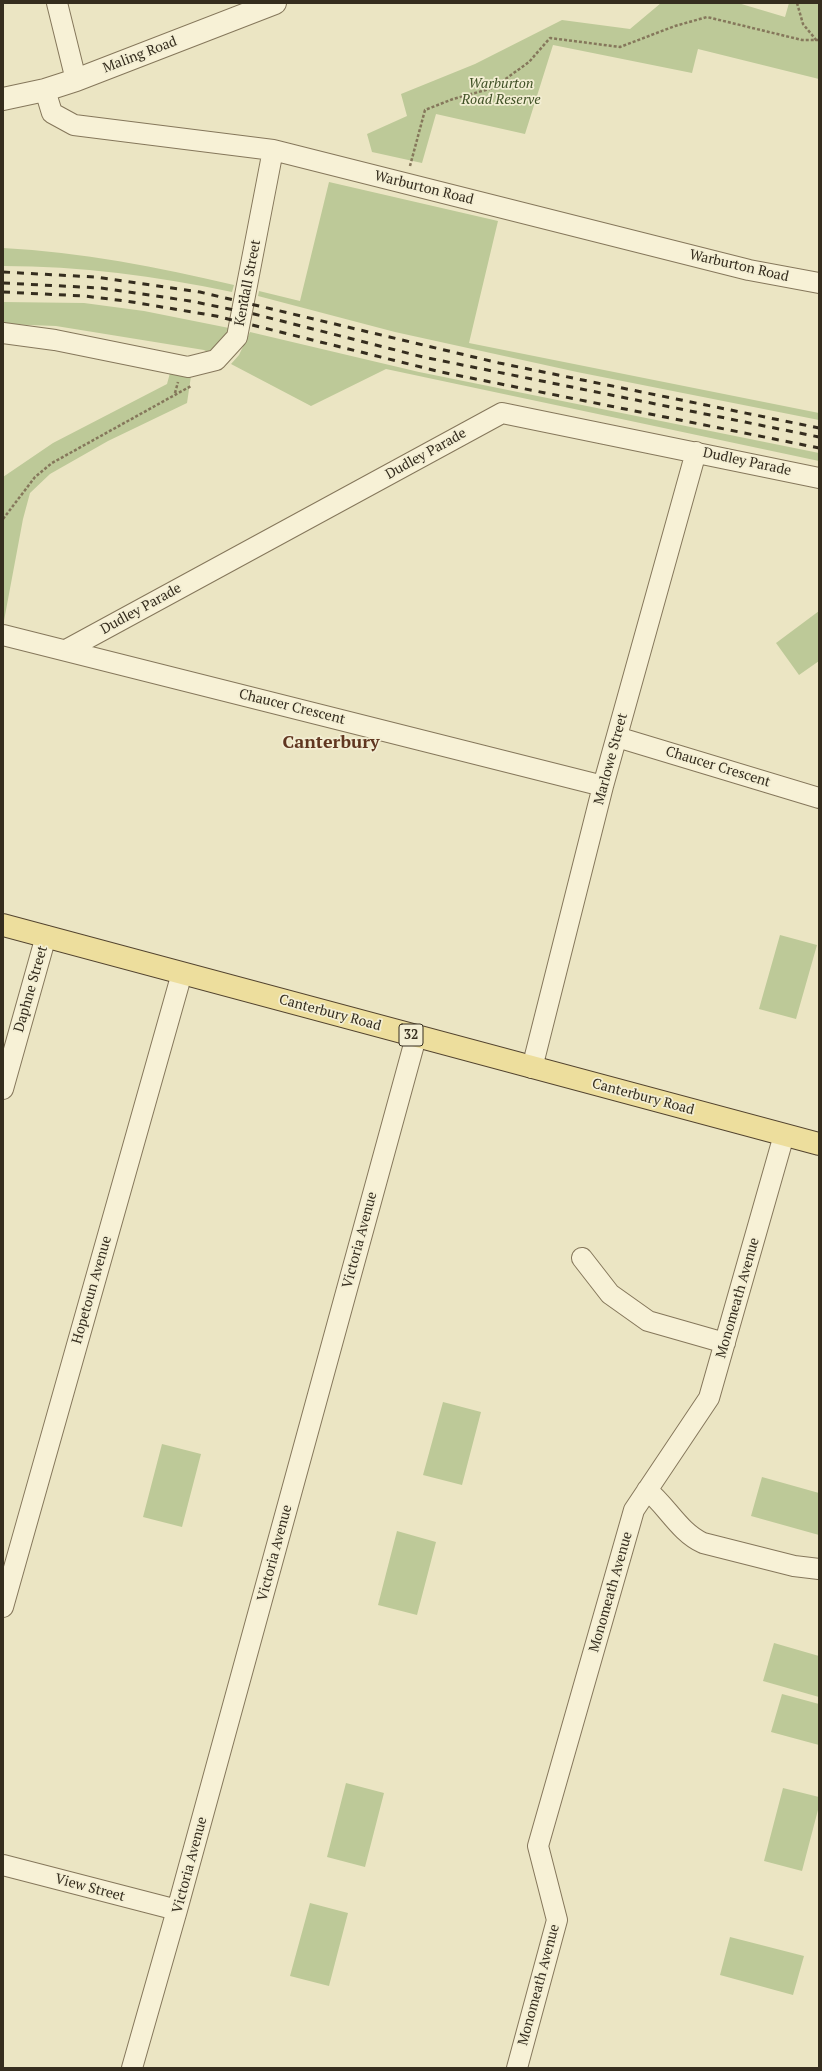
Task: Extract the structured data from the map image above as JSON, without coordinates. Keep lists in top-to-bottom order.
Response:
{
  "streets": {
    "main road": ["Canterbury Road", "32"],
    "street": [
      "Maling Road",
      "Warburton Road",
      "Kendall Street",
      "Dudley Parade",
      "Chaucer Crescent",
      "Marlowe Street",
      "Daphne Street",
      "Victoria Avenue",
      "Hopetoun Avenue",
      "Monomeath Avenue",
      "View Street"
    ]
  },
  "crossings": [
    ["Maling Road", "Warburton Road"],
    ["Warburton Road", "Kendall Street"],
    ["Dudley Parade", "Chaucer Crescent"],
    ["Dudley Parade", "Marlowe Street"],
    ["Chaucer Crescent", "Marlowe Street"],
    ["Marlowe Street", "Canterbury Road"],
    ["Daphne Street", "Canterbury Road"],
    ["Canterbury Road", "Victoria Avenue"],
    ["Canterbury Road", "Hopetoun Avenue"],
    ["Canterbury Road", "Monomeath Avenue"],
    ["Victoria Avenue", "View Street"]
  ],
  "districts": ["Canterbury"],
  "parks": ["Warburton Road Reserve"]
}
